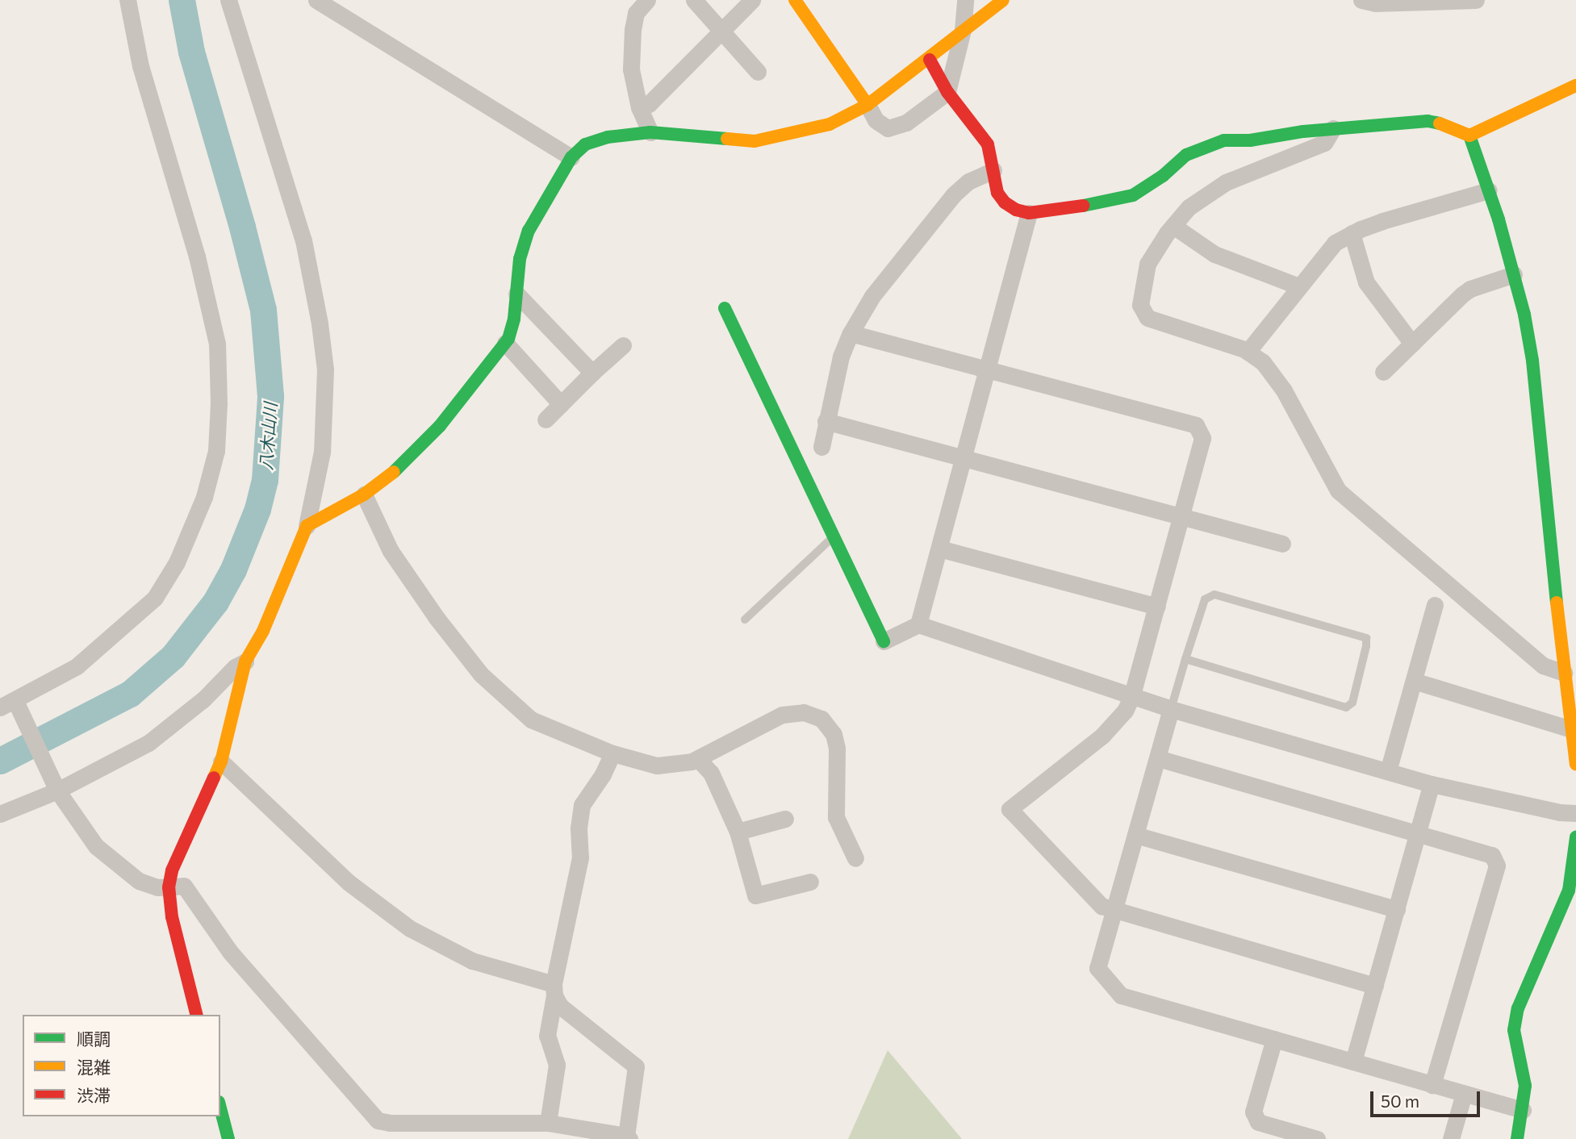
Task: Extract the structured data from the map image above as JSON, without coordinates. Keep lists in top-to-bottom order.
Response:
{
  "water": ["八木山川"],
  "legend": ["順調", "混雑", "渋滞"],
  "scale_bar": "50 m"
}
